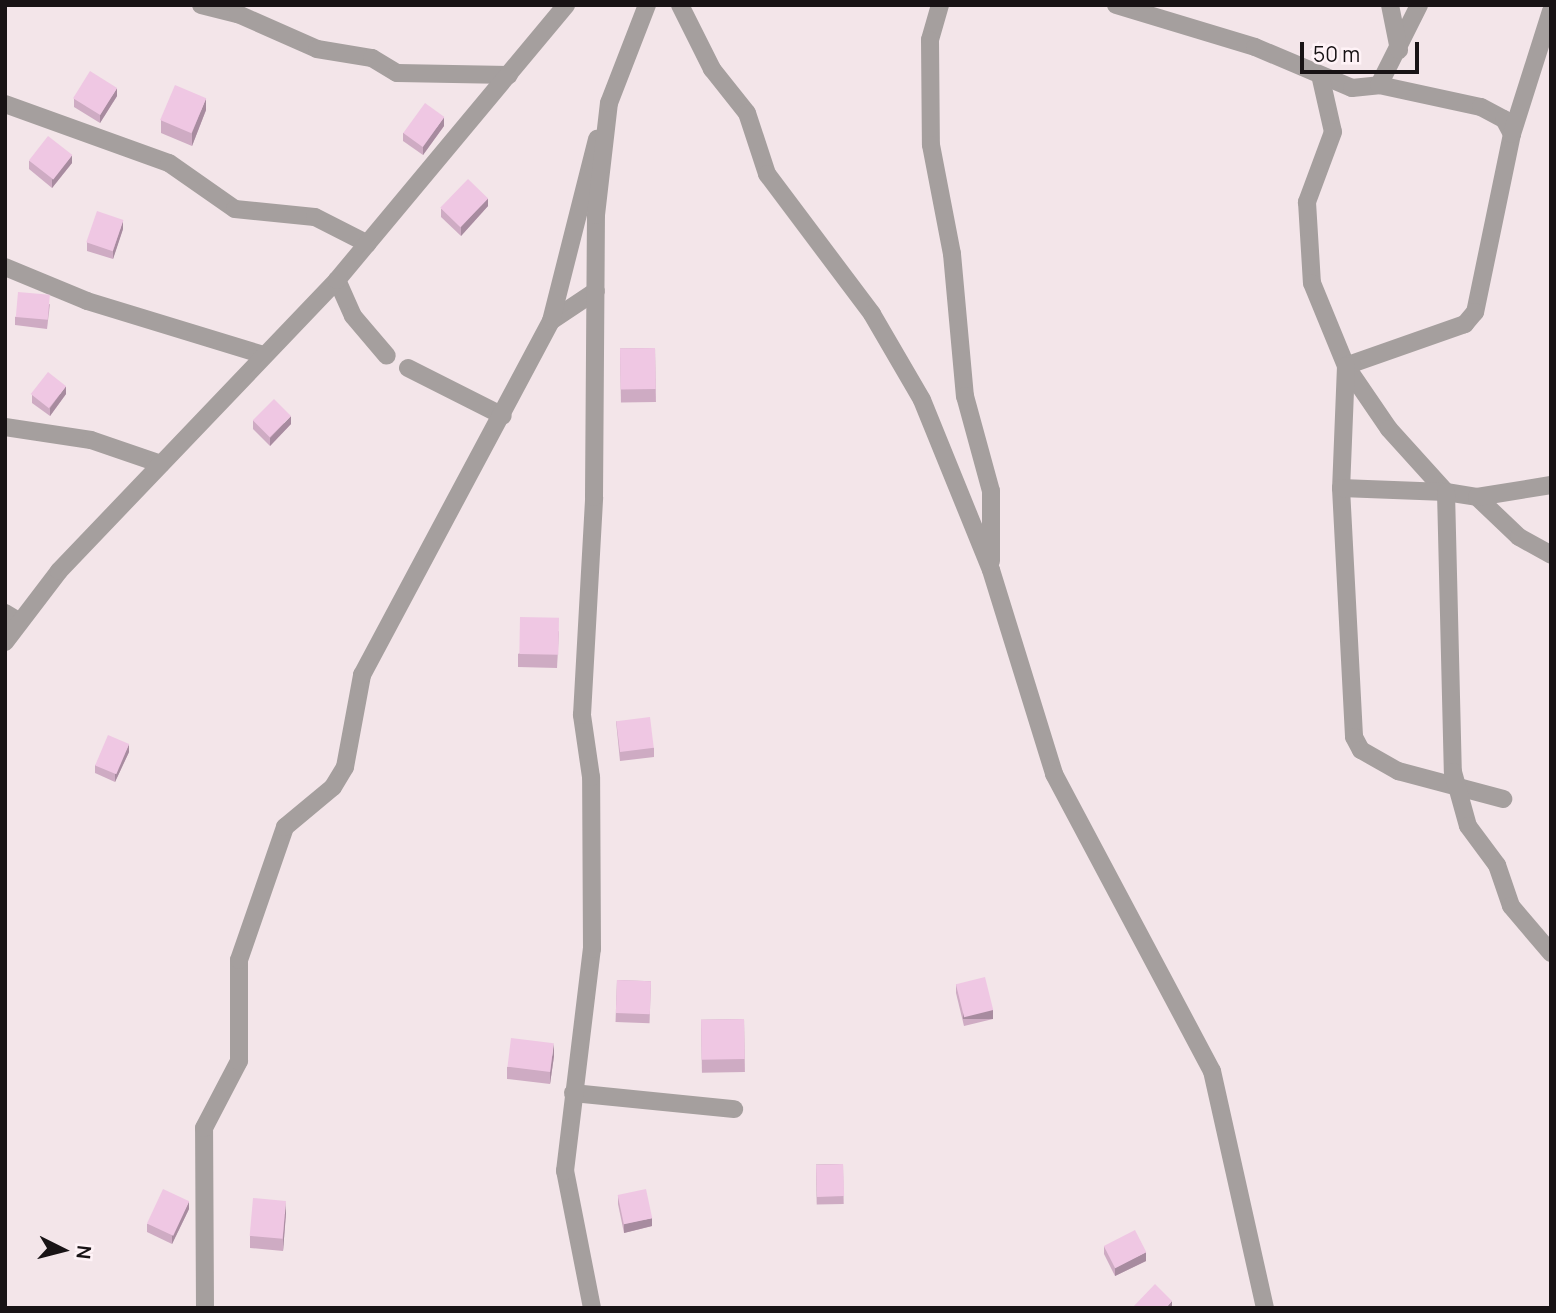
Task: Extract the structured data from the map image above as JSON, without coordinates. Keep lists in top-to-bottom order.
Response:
{
  "scale_bar": "50 m",
  "north": "right"
}
